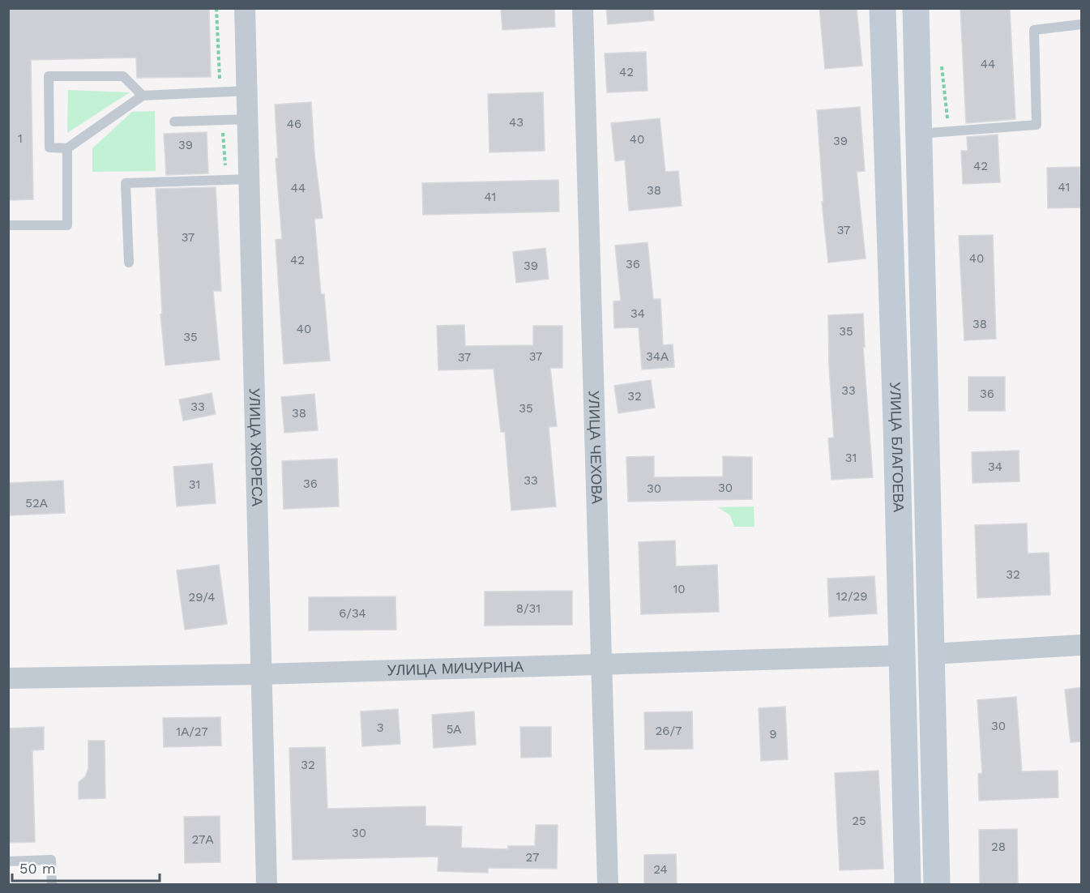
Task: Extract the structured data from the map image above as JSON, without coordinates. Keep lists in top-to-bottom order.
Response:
{
  "streets": {
    "main road": ["УЛИЦА БЛАГОЕВА"],
    "street": ["УЛИЦА ЖОРЕСА", "УЛИЦА ЧЕХОВА", "УЛИЦА МИЧУРИНА"]
  },
  "crossings": [
    ["УЛИЦА ЖОРЕСА", "УЛИЦА МИЧУРИНА"],
    ["УЛИЦА ЧЕХОВА", "УЛИЦА МИЧУРИНА"],
    ["УЛИЦА БЛАГОЕВА", "УЛИЦА МИЧУРИНА"]
  ],
  "house_numbers": [
    "44",
    "42",
    "43",
    "46",
    "1",
    "40",
    "39",
    "39",
    "42",
    "41",
    "44",
    "38",
    "41",
    "37",
    "37",
    "40",
    "42",
    "36",
    "39",
    "34",
    "38",
    "40",
    "35",
    "35",
    "37",
    "34А",
    "37",
    "33",
    "36",
    "32",
    "33",
    "35",
    "38",
    "31",
    "34",
    "33",
    "36",
    "31",
    "30",
    "30",
    "52А",
    "32",
    "10",
    "12/29",
    "29/4",
    "8/31",
    "6/34",
    "30",
    "3",
    "5А",
    "26/7",
    "1А/27",
    "9",
    "32",
    "25",
    "30",
    "27А",
    "28",
    "27",
    "24"
  ],
  "scale_bar": "50 m"
}
